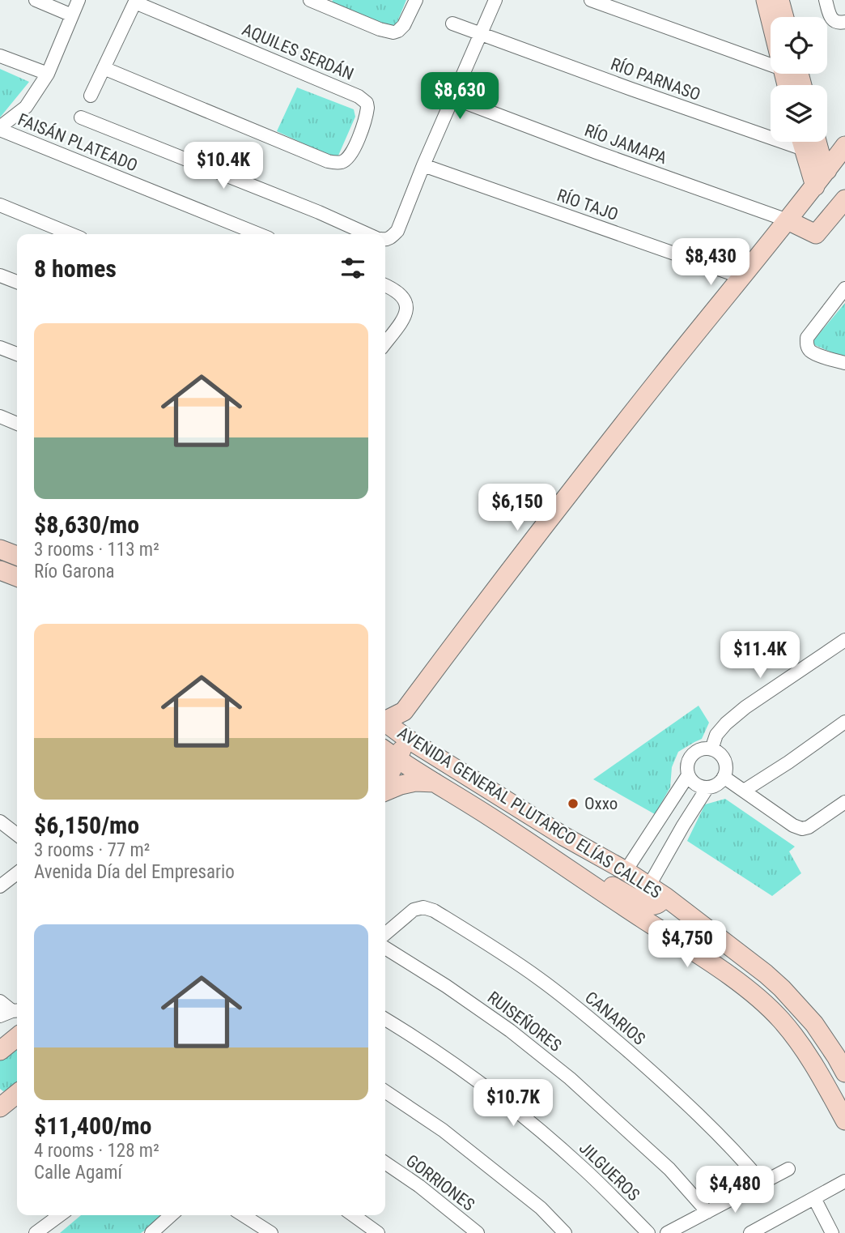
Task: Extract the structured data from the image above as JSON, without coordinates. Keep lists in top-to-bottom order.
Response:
{
  "streets": {
    "street": [
      "AQUILES SERDÁN",
      "RÍO PARNASO",
      "FAISÁN PLATEADO",
      "RÍO JAMAPA",
      "RÍO TAJO",
      "AVENIDA GENERAL PLUTARCO ELÍAS CALLES",
      "CANARIOS",
      "RUISEÑORES",
      "JILGUEROS",
      "GORRIONES"
    ]
  },
  "places": ["Oxxo"],
  "page": {
    "price": [
      "$8,630",
      "$10.4K",
      "$8,430",
      "$6,150",
      "$11.4K",
      "$4,750",
      "$10.7K",
      "$4,480"
    ],
    "heading": "8 homes",
    "list": [
      {
        "name": "$8,630/mo",
        "note": "3 rooms · 113 m² · Río Garona"
      },
      {
        "name": "$6,150/mo",
        "note": "3 rooms · 77 m² · Avenida Día del Empresario"
      },
      {
        "name": "$11,400/mo",
        "note": "4 rooms · 128 m² · Calle Agamí"
      }
    ]
  }
}
